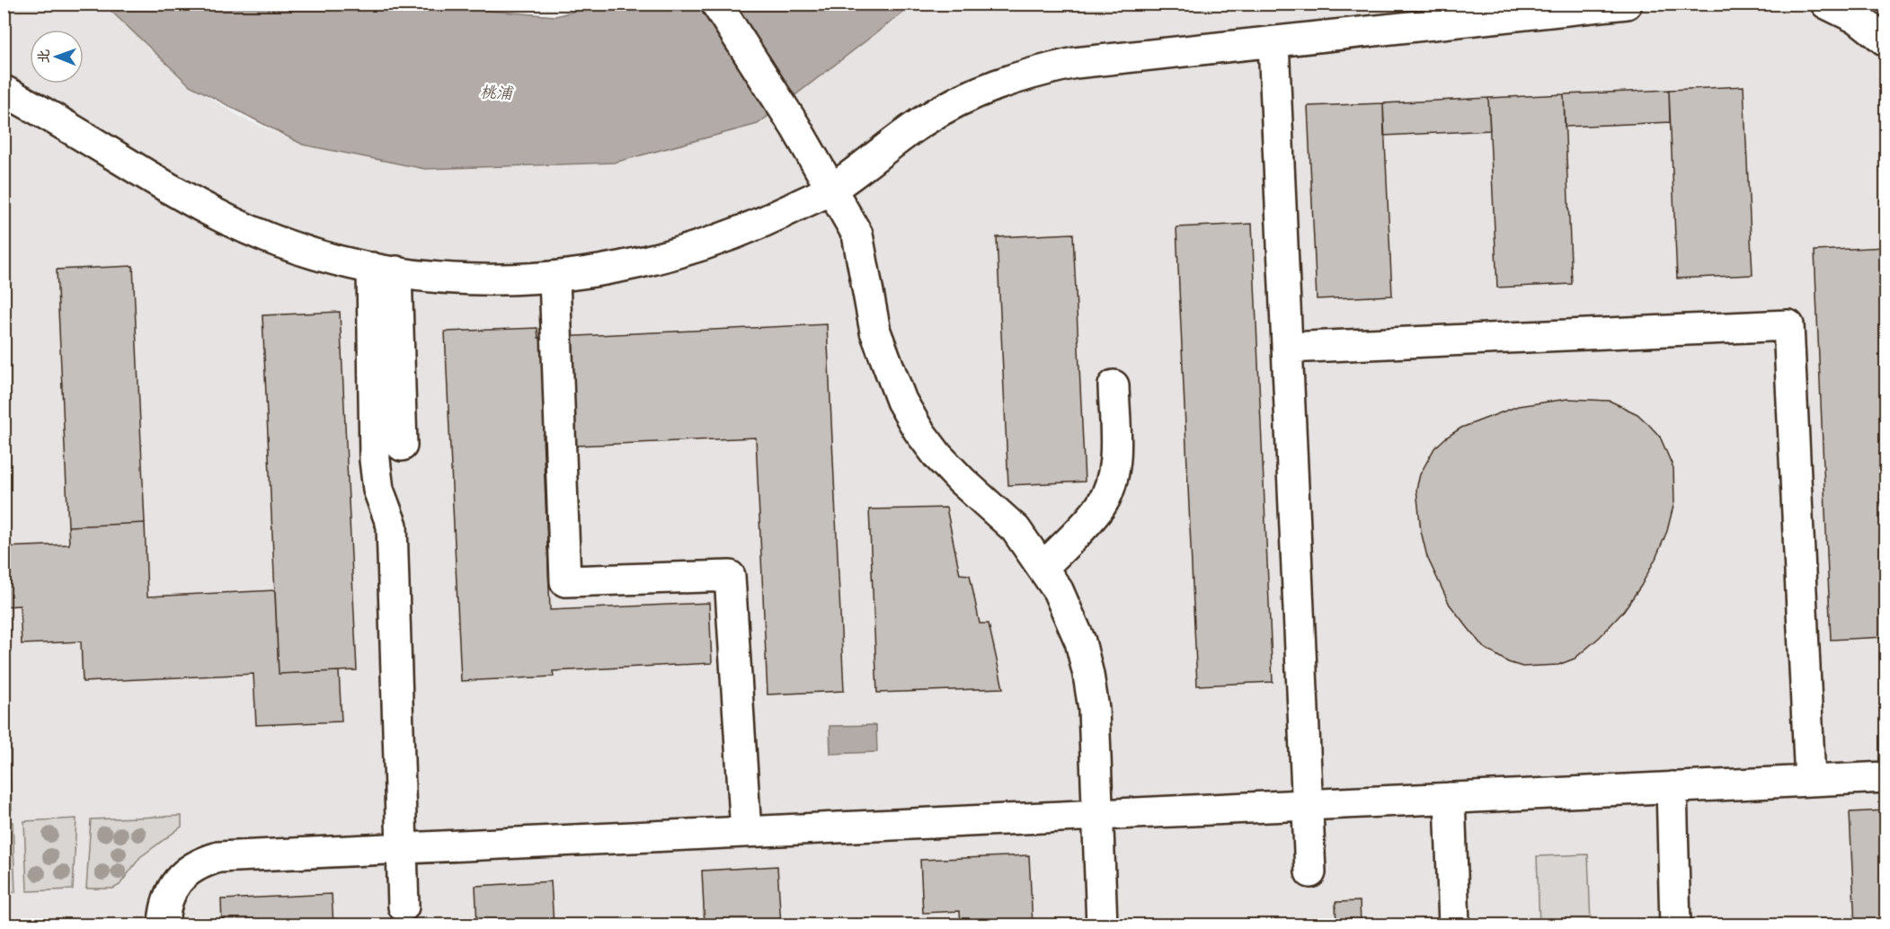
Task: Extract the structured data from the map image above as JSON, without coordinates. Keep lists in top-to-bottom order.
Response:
{
  "water": ["桃浦"],
  "north": "left"
}
